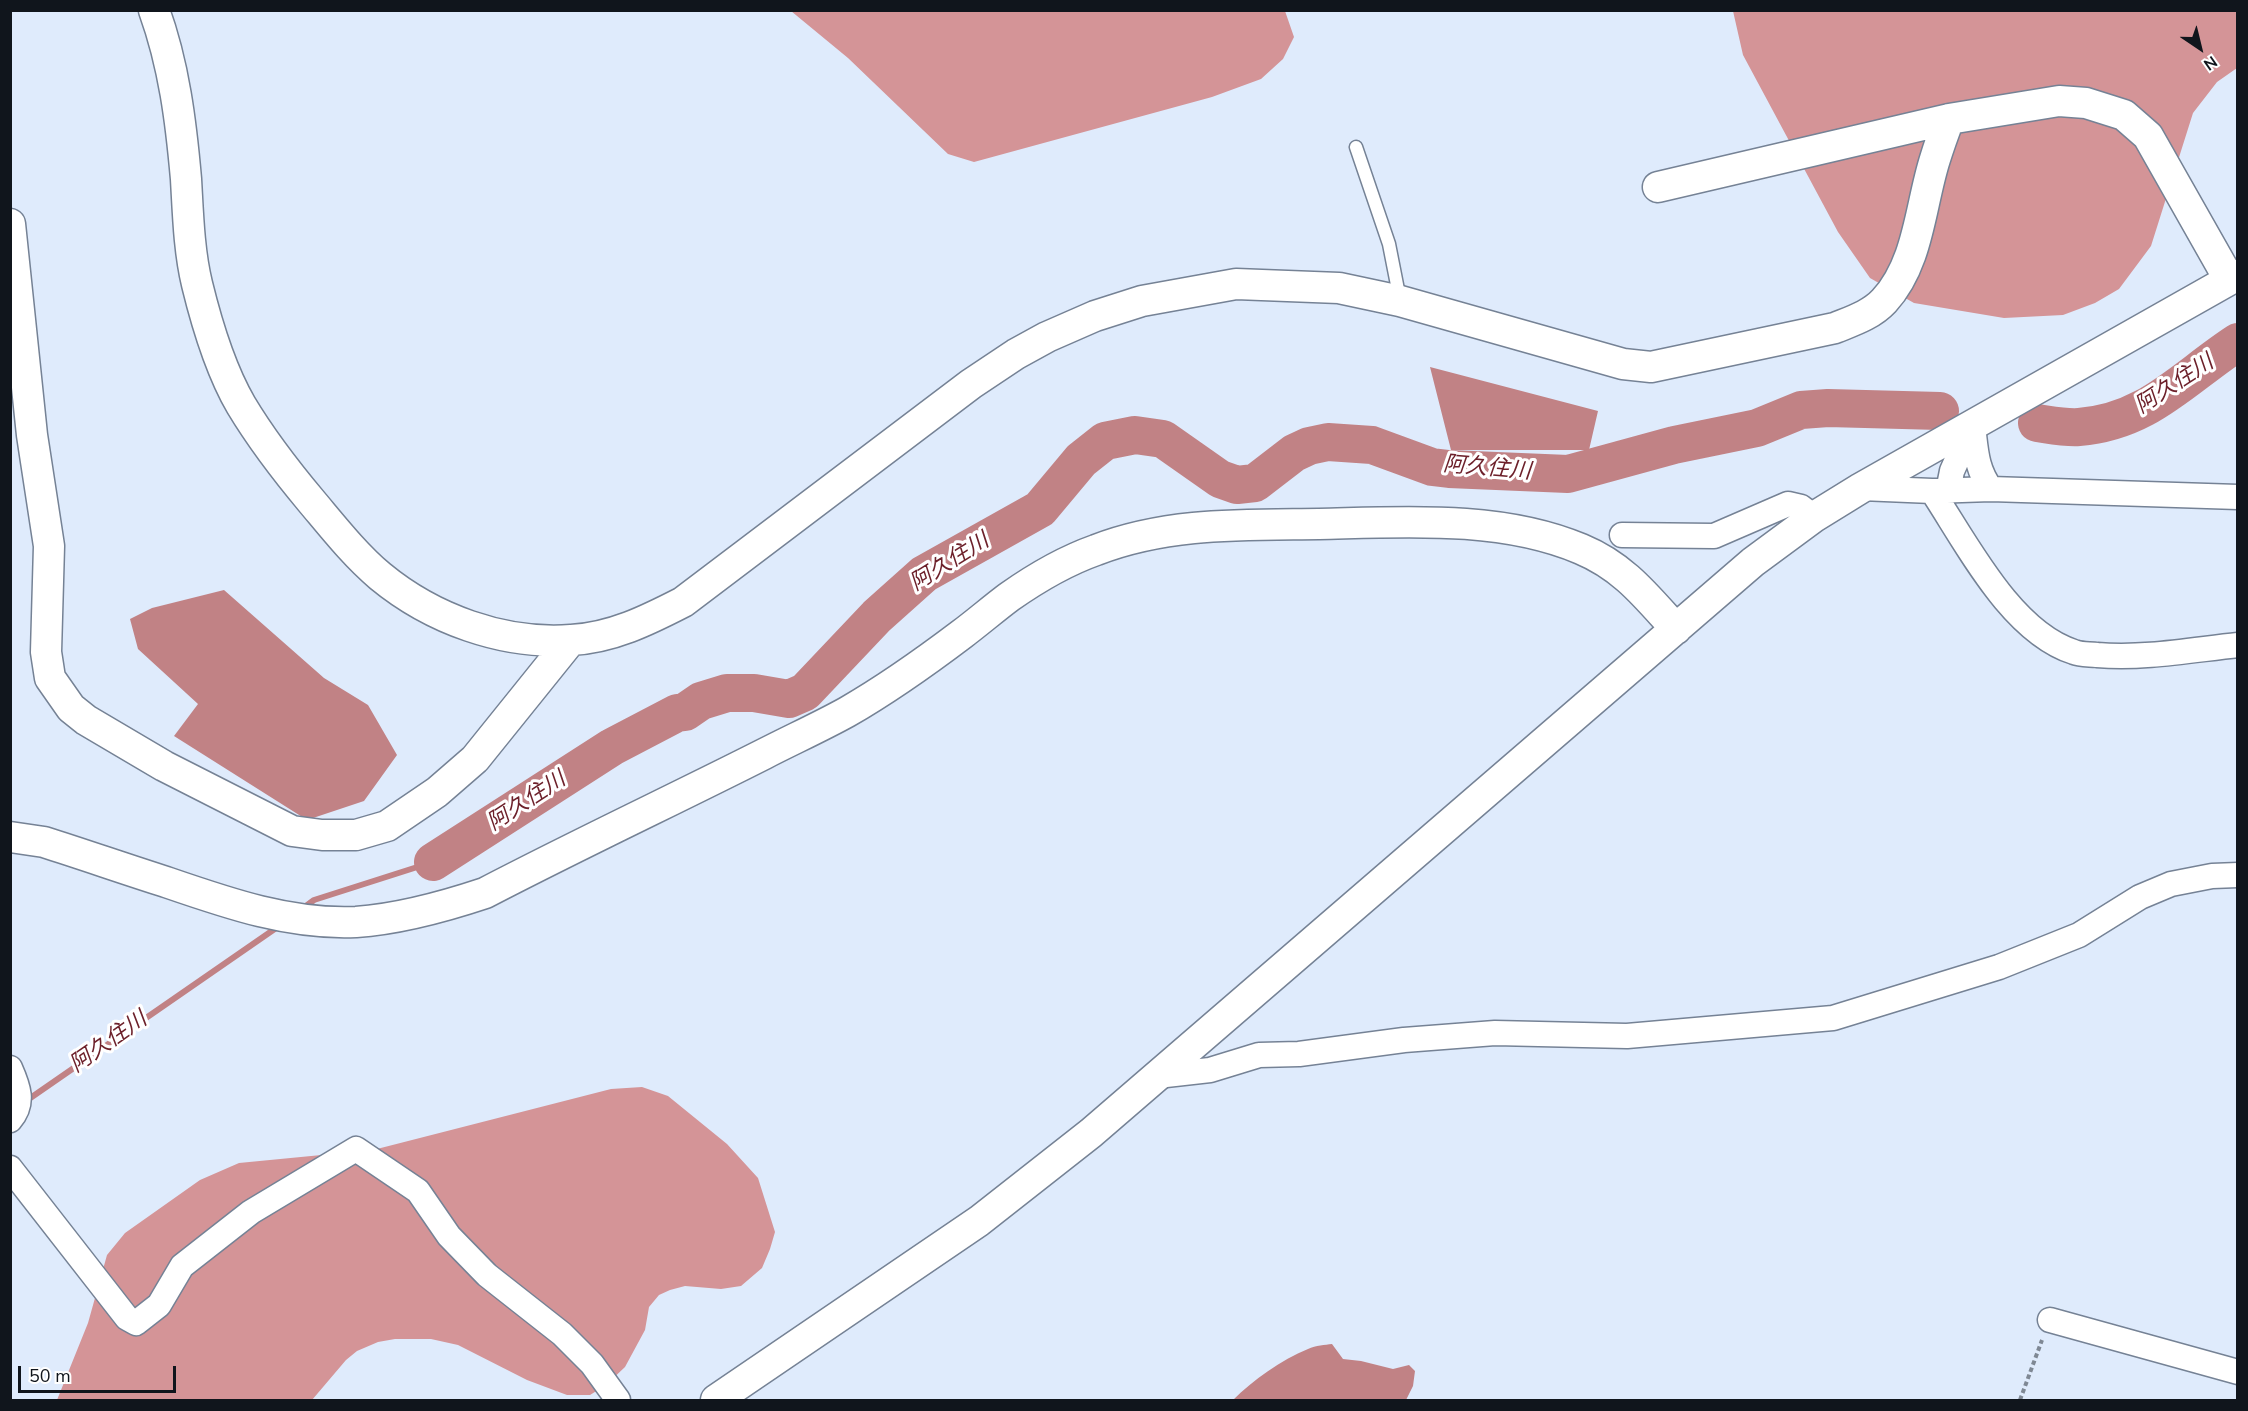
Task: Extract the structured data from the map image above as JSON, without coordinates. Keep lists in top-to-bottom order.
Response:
{
  "water": ["阿久住川"],
  "scale_bar": "50 m",
  "north": "bottom right"
}
